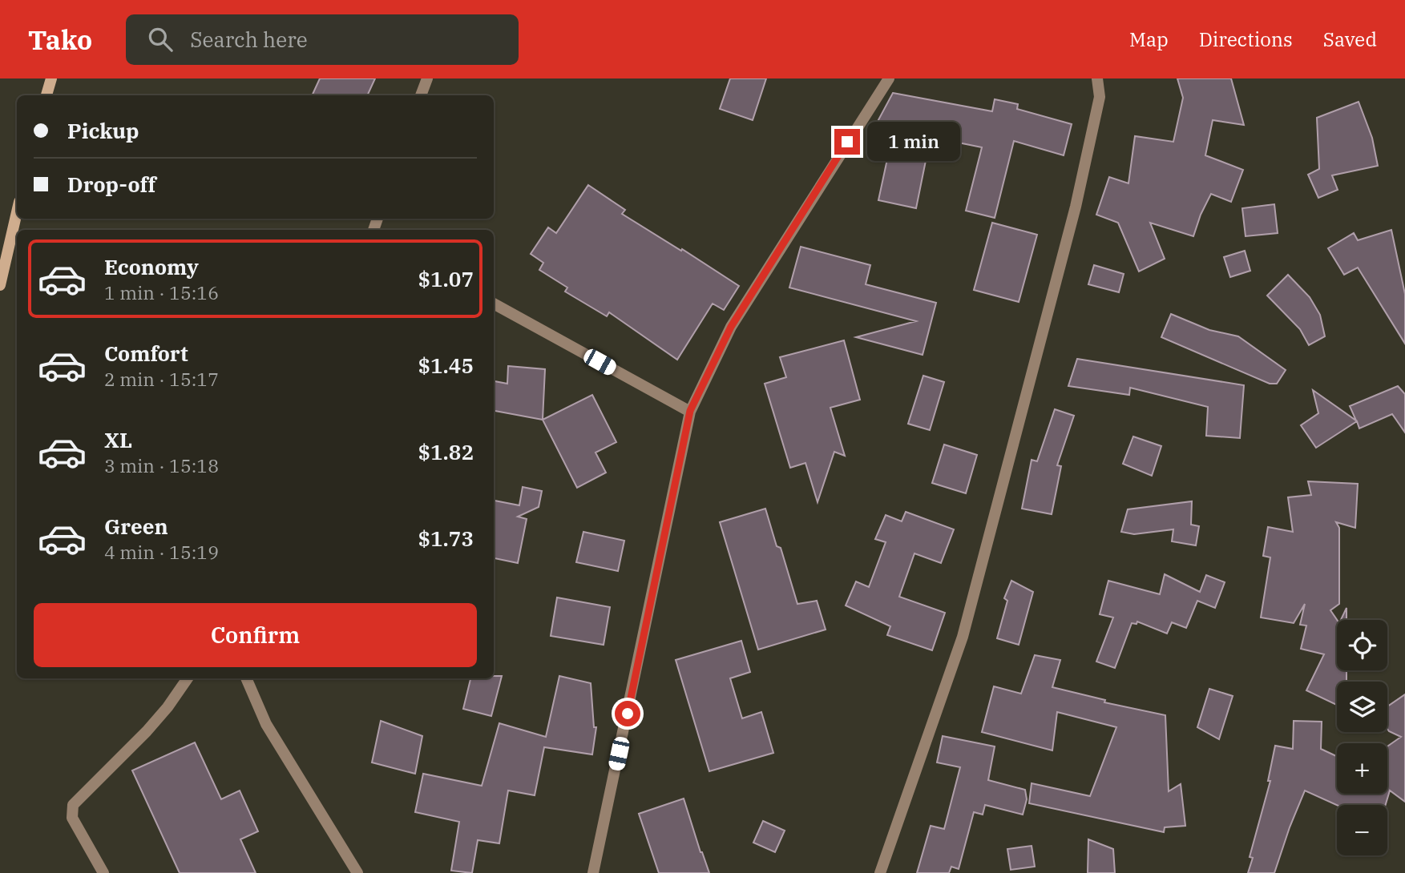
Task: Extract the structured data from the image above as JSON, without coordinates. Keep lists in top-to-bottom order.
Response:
{
  "page": {
    "header": "Tako",
    "search": "Search here",
    "nav": ["Map", "Directions", "Saved"],
    "banner": ["Pickup", "Drop-off"],
    "bubble": "1 min",
    "list": [
      {
        "name": "Economy",
        "note": "1 min · 15:16",
        "value": "$1.07"
      },
      {
        "name": "Comfort",
        "note": "2 min · 15:17",
        "value": "$1.45"
      },
      {
        "name": "XL",
        "note": "3 min · 15:18",
        "value": "$1.82"
      },
      {
        "name": "Green",
        "note": "4 min · 15:19",
        "value": "$1.73"
      }
    ],
    "buttons": "Confirm",
    "map_buttons": ["+", "−"]
  }
}
